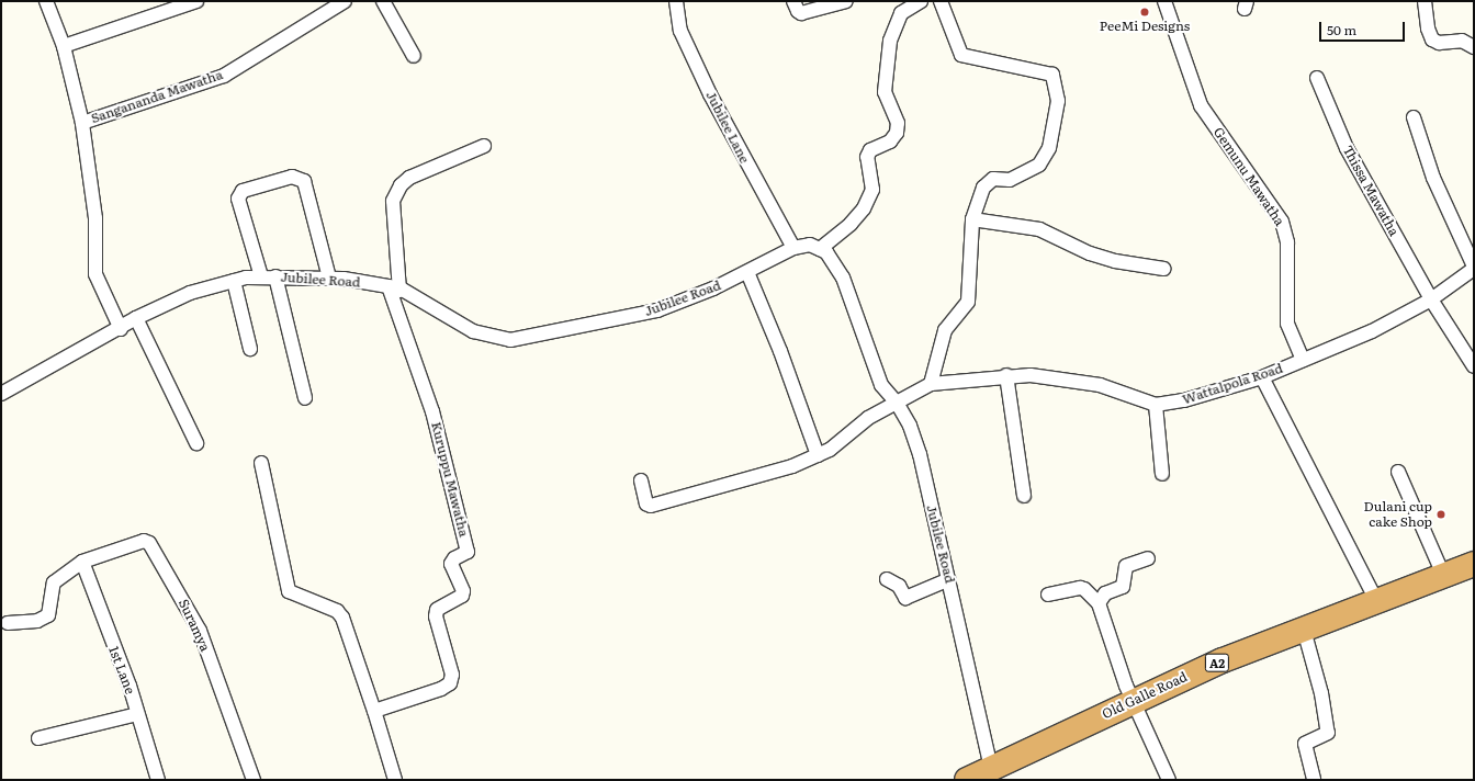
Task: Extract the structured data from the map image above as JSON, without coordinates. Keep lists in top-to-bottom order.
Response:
{
  "streets": {
    "highway": ["A2", "Old Galle Road"],
    "street": [
      "Sangananda Mawatha",
      "Jubilee Lane",
      "Gemunu Mawatha",
      "Thissa Mawatha",
      "Jubilee Road",
      "Wattalpola Road",
      "Kuruppu Mawatha",
      "Suramya",
      "1st Lane"
    ]
  },
  "crossings": [
    ["Sangananda Mawatha", "Jubilee Road"],
    ["Jubilee Lane", "Jubilee Road"],
    ["Gemunu Mawatha", "Wattalpola Road"],
    ["Thissa Mawatha", "Wattalpola Road"],
    ["Jubilee Road", "Wattalpola Road"],
    ["Jubilee Road", "Kuruppu Mawatha"],
    ["Jubilee Road", "Old Galle Road"],
    ["Suramya", "1st Lane"]
  ],
  "places": ["PeeMi Designs", "Dulani cup cake Shop"],
  "scale_bar": "50 m"
}
